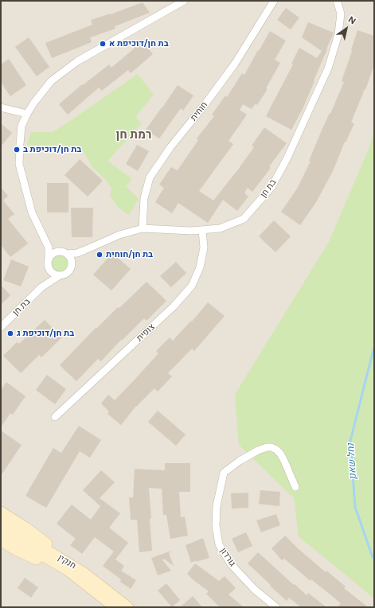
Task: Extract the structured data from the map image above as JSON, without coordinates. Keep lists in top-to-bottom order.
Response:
{
  "streets": {
    "main road": ["חנקין"],
    "street": [
      "חוחית",
      "בת חן",
      "צופית",
      "גורדון"
    ]
  },
  "crossings": [
    ["חוחית", "בת חן"],
    ["בת חן", "צופית"]
  ],
  "districts": ["רמת חן"],
  "water": ["נחל שאנן"],
  "places": [
    "בת חן/דוכיפת א",
    "בת חן/דוכיפת ב",
    "בת חן/חוחית",
    "בת חן/דוכיפת ג"
  ],
  "north": "top right"
}
